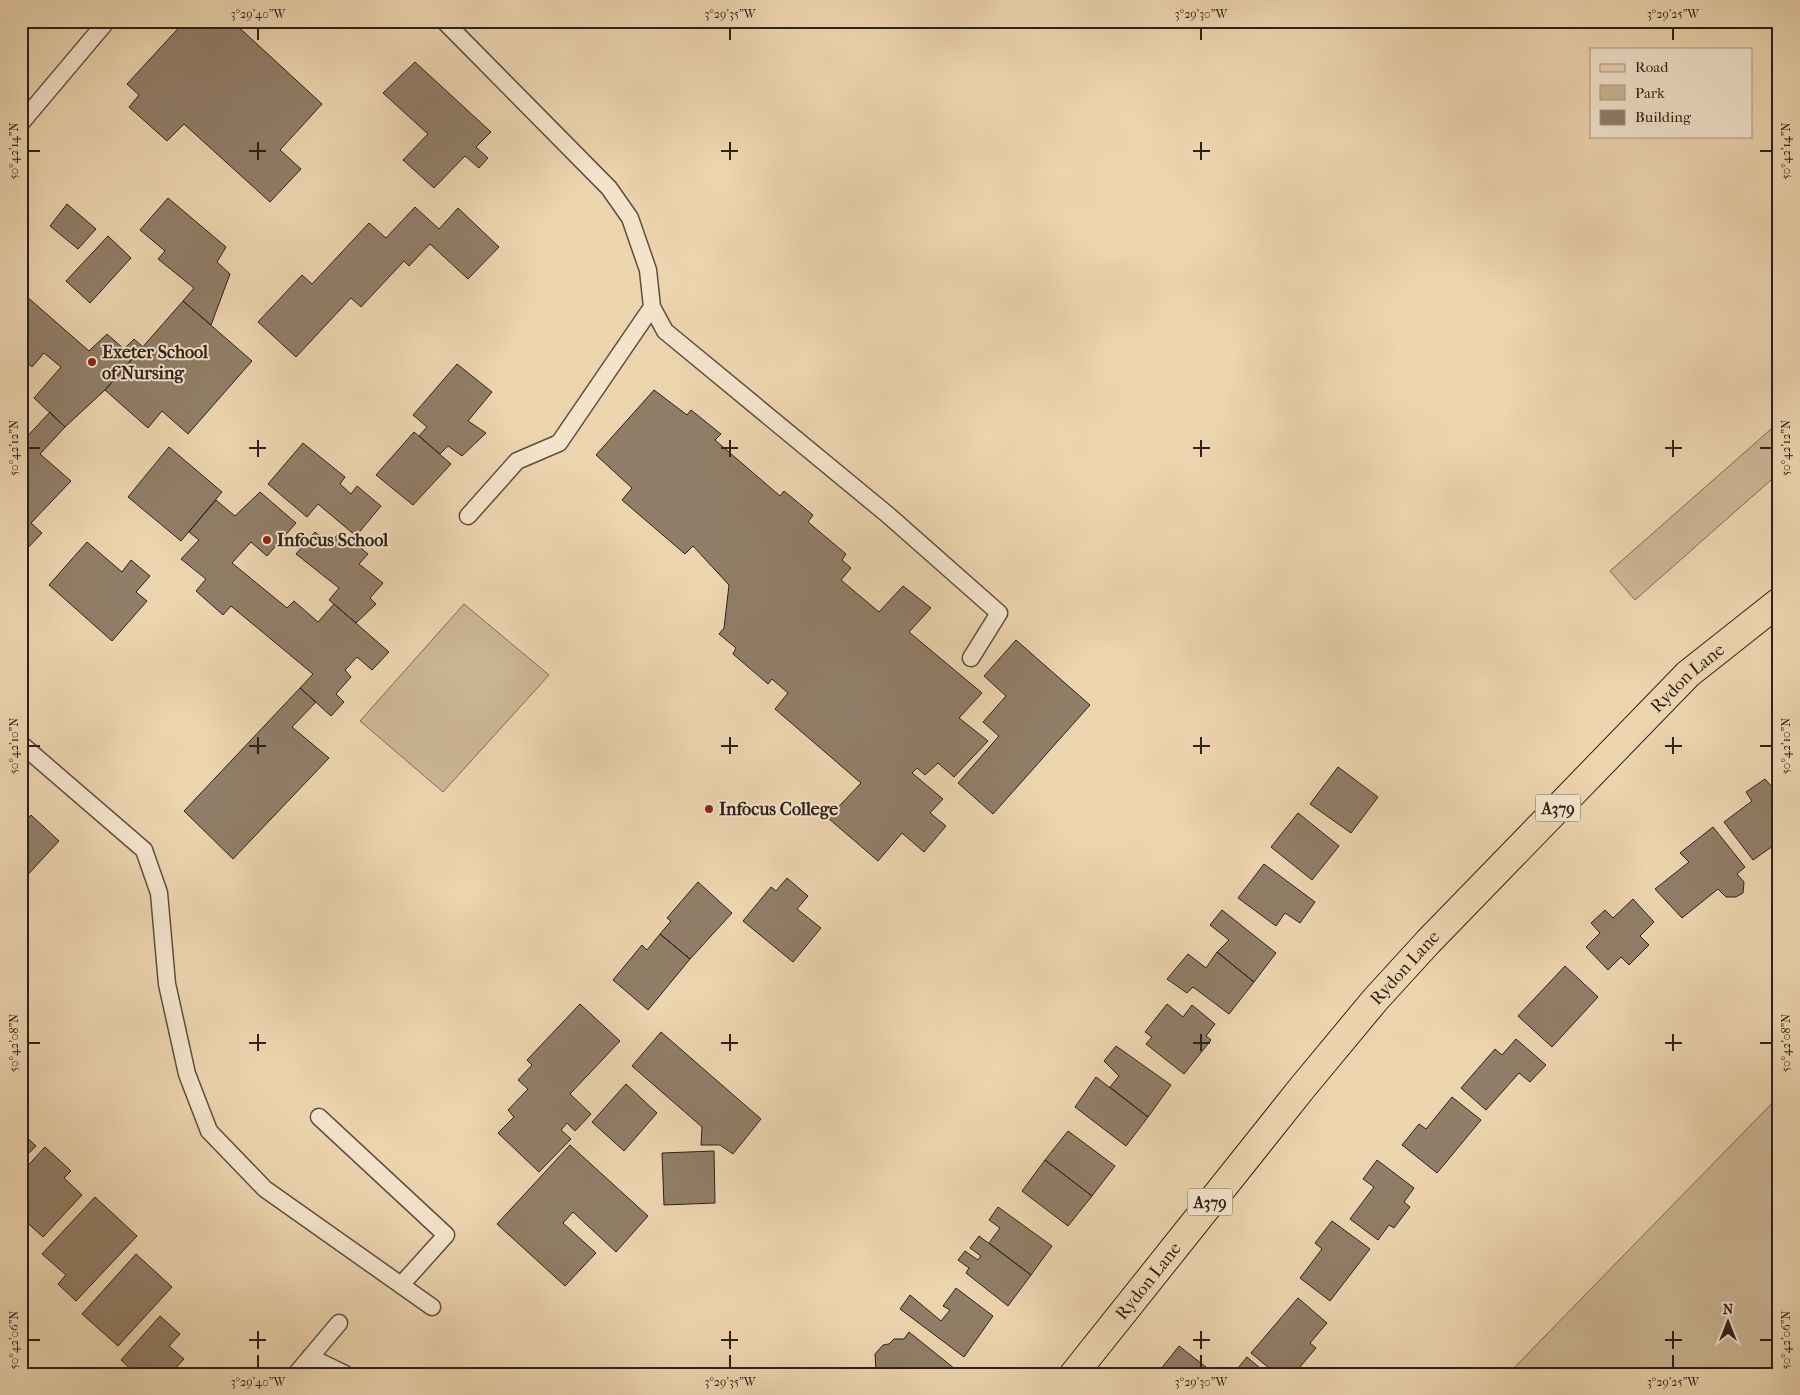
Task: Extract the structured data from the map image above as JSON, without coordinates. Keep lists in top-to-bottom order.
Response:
{
  "streets": {
    "main road": ["Rydon Lane", "A379"]
  },
  "places": ["Exeter School of Nursing", "Infocus School", "Infocus College"],
  "legend": ["Road", "Park", "Building"],
  "north": "top",
  "coordinates": [
    "3°29'40\"W",
    "3°29'35\"W",
    "3°29'30\"W",
    "3°29'25\"W",
    "50°42'14\"N",
    "50°42'12\"N",
    "50°42'10\"N",
    "50°42'08\"N",
    "50°42'06\"N"
  ]
}
